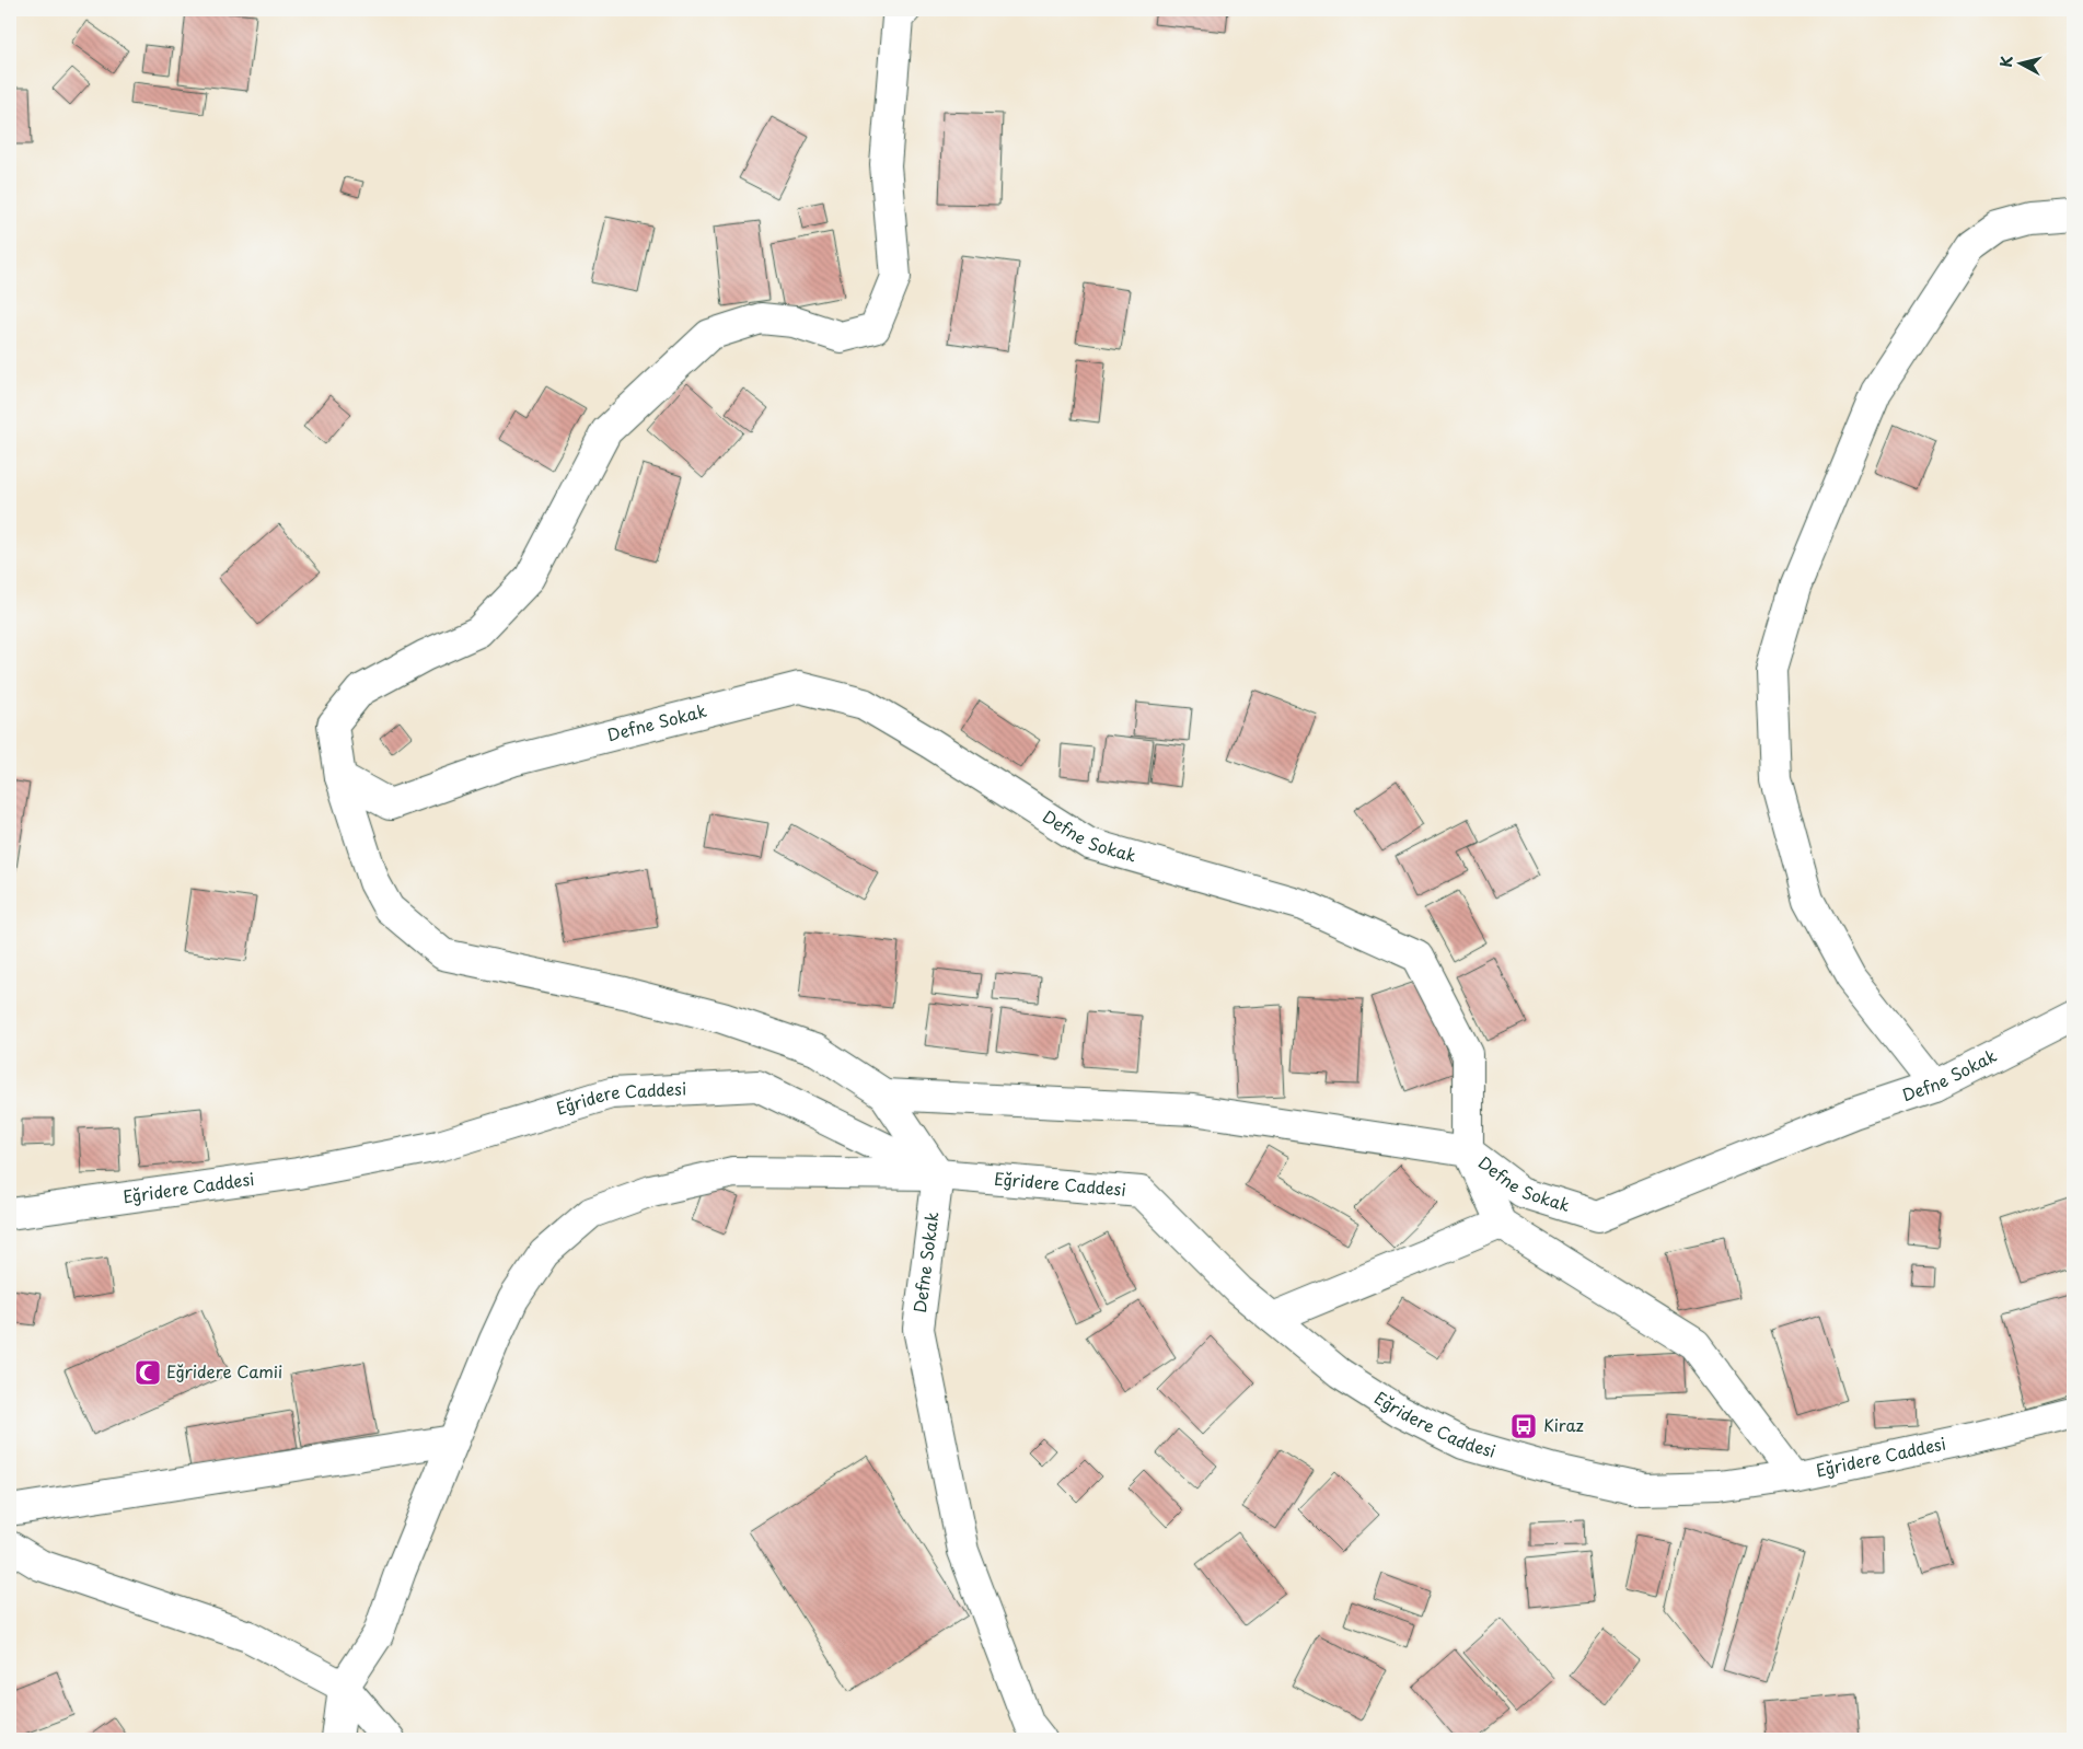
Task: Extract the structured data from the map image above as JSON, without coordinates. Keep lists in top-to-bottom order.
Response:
{
  "streets": {
    "street": ["Defne Sokak", "Eğridere Caddesi"]
  },
  "crossings": [
    ["Defne Sokak", "Eğridere Caddesi"]
  ],
  "places": {
    "mosque": ["Eğridere Camii"],
    "bus stop": ["Kiraz"]
  },
  "north": "left"
}
